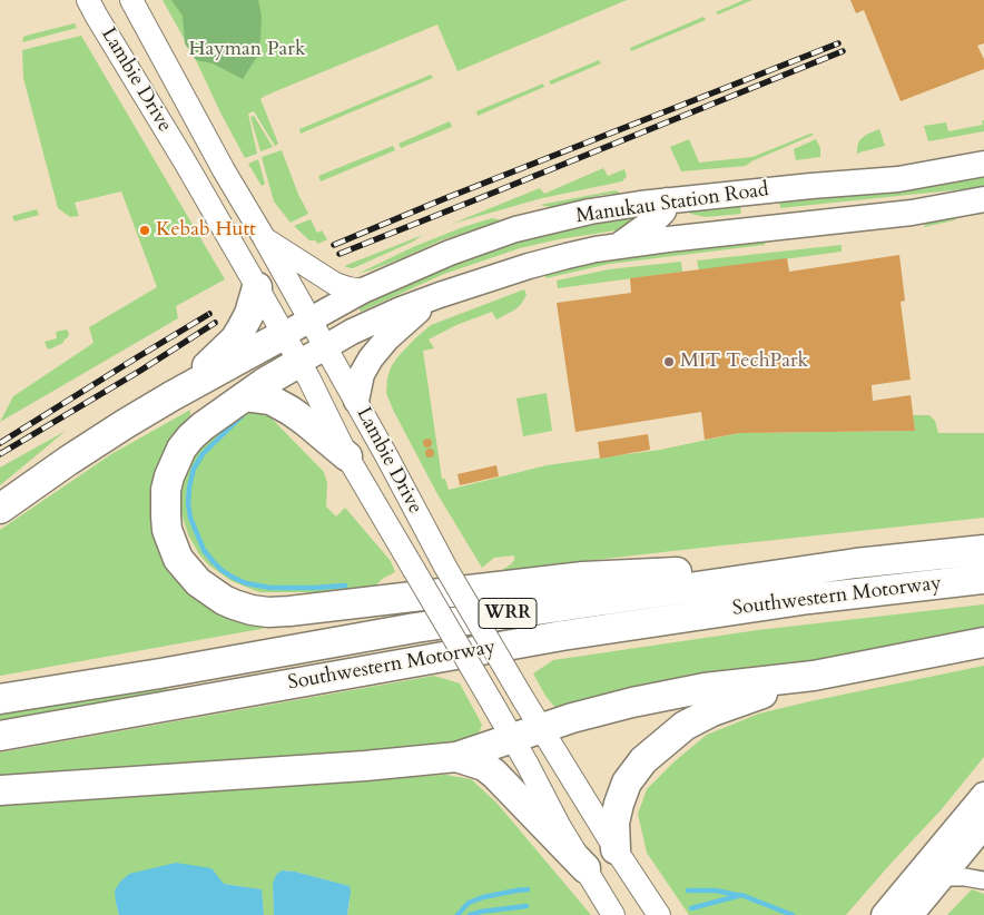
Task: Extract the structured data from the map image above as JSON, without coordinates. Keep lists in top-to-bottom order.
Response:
{
  "streets": {
    "highway": ["Southwestern Motorway", "WRR"],
    "main road": ["Lambie Drive", "Manukau Station Road"]
  },
  "crossings": [
    ["Lambie Drive", "Manukau Station Road"]
  ],
  "parks": ["Hayman Park"],
  "places": ["Kebab Hutt", "MIT TechPark"]
}
